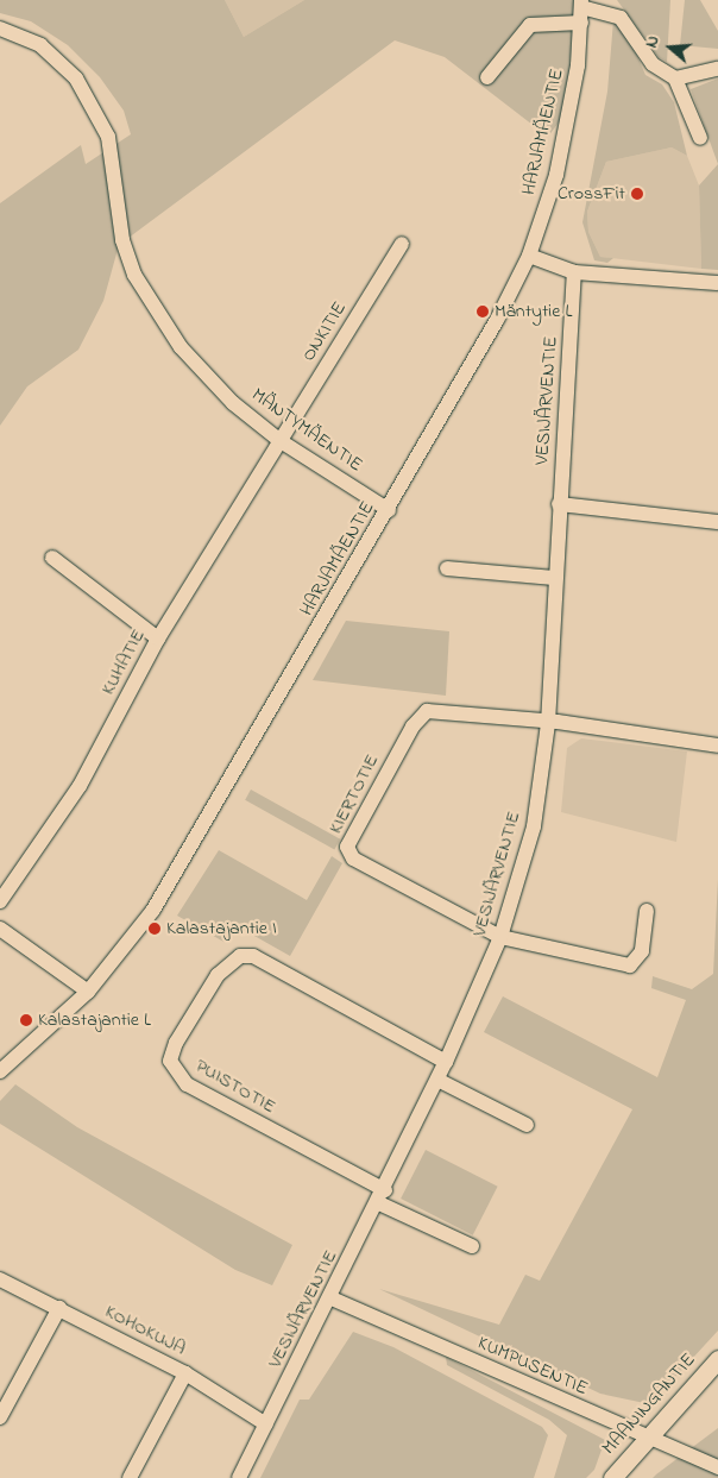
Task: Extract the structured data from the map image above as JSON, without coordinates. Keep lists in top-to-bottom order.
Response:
{
  "streets": {
    "main road": ["MAANINGANTIE"],
    "street": [
      "HARJAMÄENTIE",
      "ONKITIE",
      "VESIJÄRVENTIE",
      "MÄNTYMÄENTIE",
      "KUHATIE",
      "KIERTOTIE",
      "PUISTOTIE",
      "KOHOKUJA",
      "KUMPUSENTIE"
    ]
  },
  "crossings": [
    ["HARJAMÄENTIE", "MÄNTYMÄENTIE"],
    ["ONKITIE", "MÄNTYMÄENTIE"],
    ["ONKITIE", "KUHATIE"],
    ["VESIJÄRVENTIE", "KIERTOTIE"],
    ["VESIJÄRVENTIE", "PUISTOTIE"],
    ["VESIJÄRVENTIE", "KOHOKUJA"],
    ["VESIJÄRVENTIE", "KUMPUSENTIE"],
    ["MÄNTYMÄENTIE", "KUHATIE"],
    ["KUMPUSENTIE", "MAANINGANTIE"]
  ],
  "places": [
    "CrossFit",
    "Mäntytie L",
    "Kalastajantie I",
    "Kalastajantie L"
  ],
  "north": "left"
}
